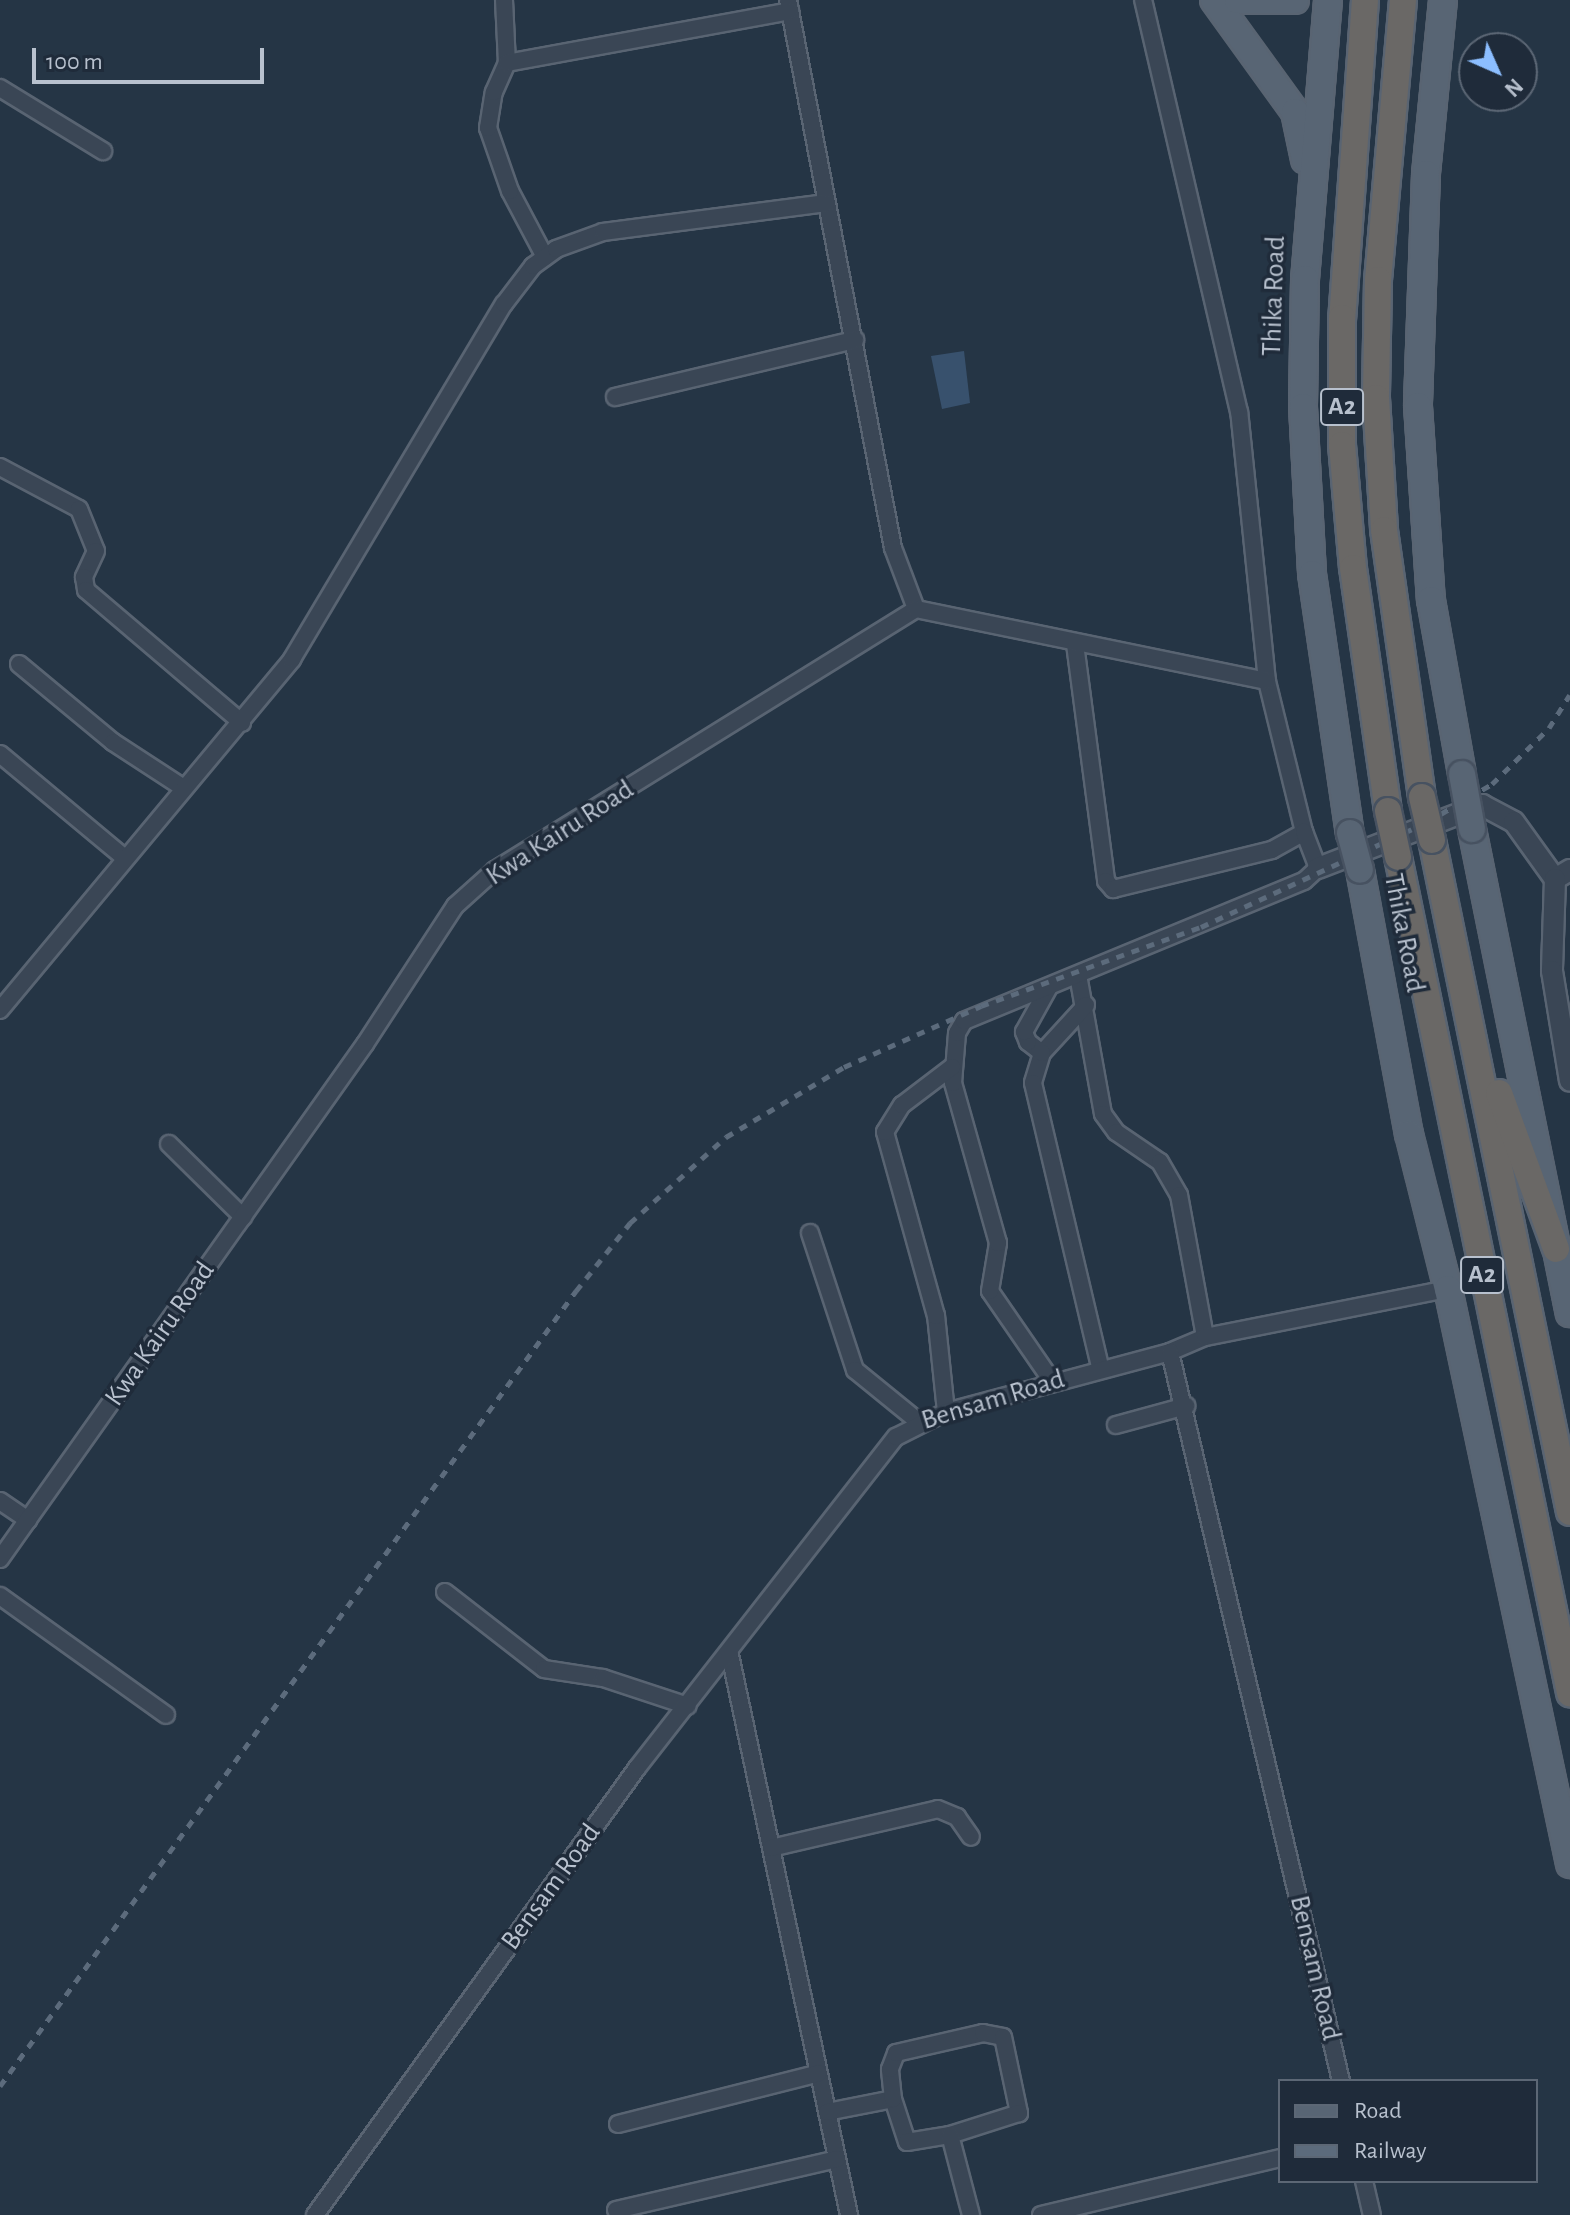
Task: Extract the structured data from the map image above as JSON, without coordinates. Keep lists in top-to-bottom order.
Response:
{
  "streets": {
    "highway": ["Thika Road", "A2"],
    "street": ["Kwa Kairu Road", "Bensam Road"]
  },
  "legend": ["Road", "Railway"],
  "scale_bar": "100 m",
  "north": "bottom right"
}
